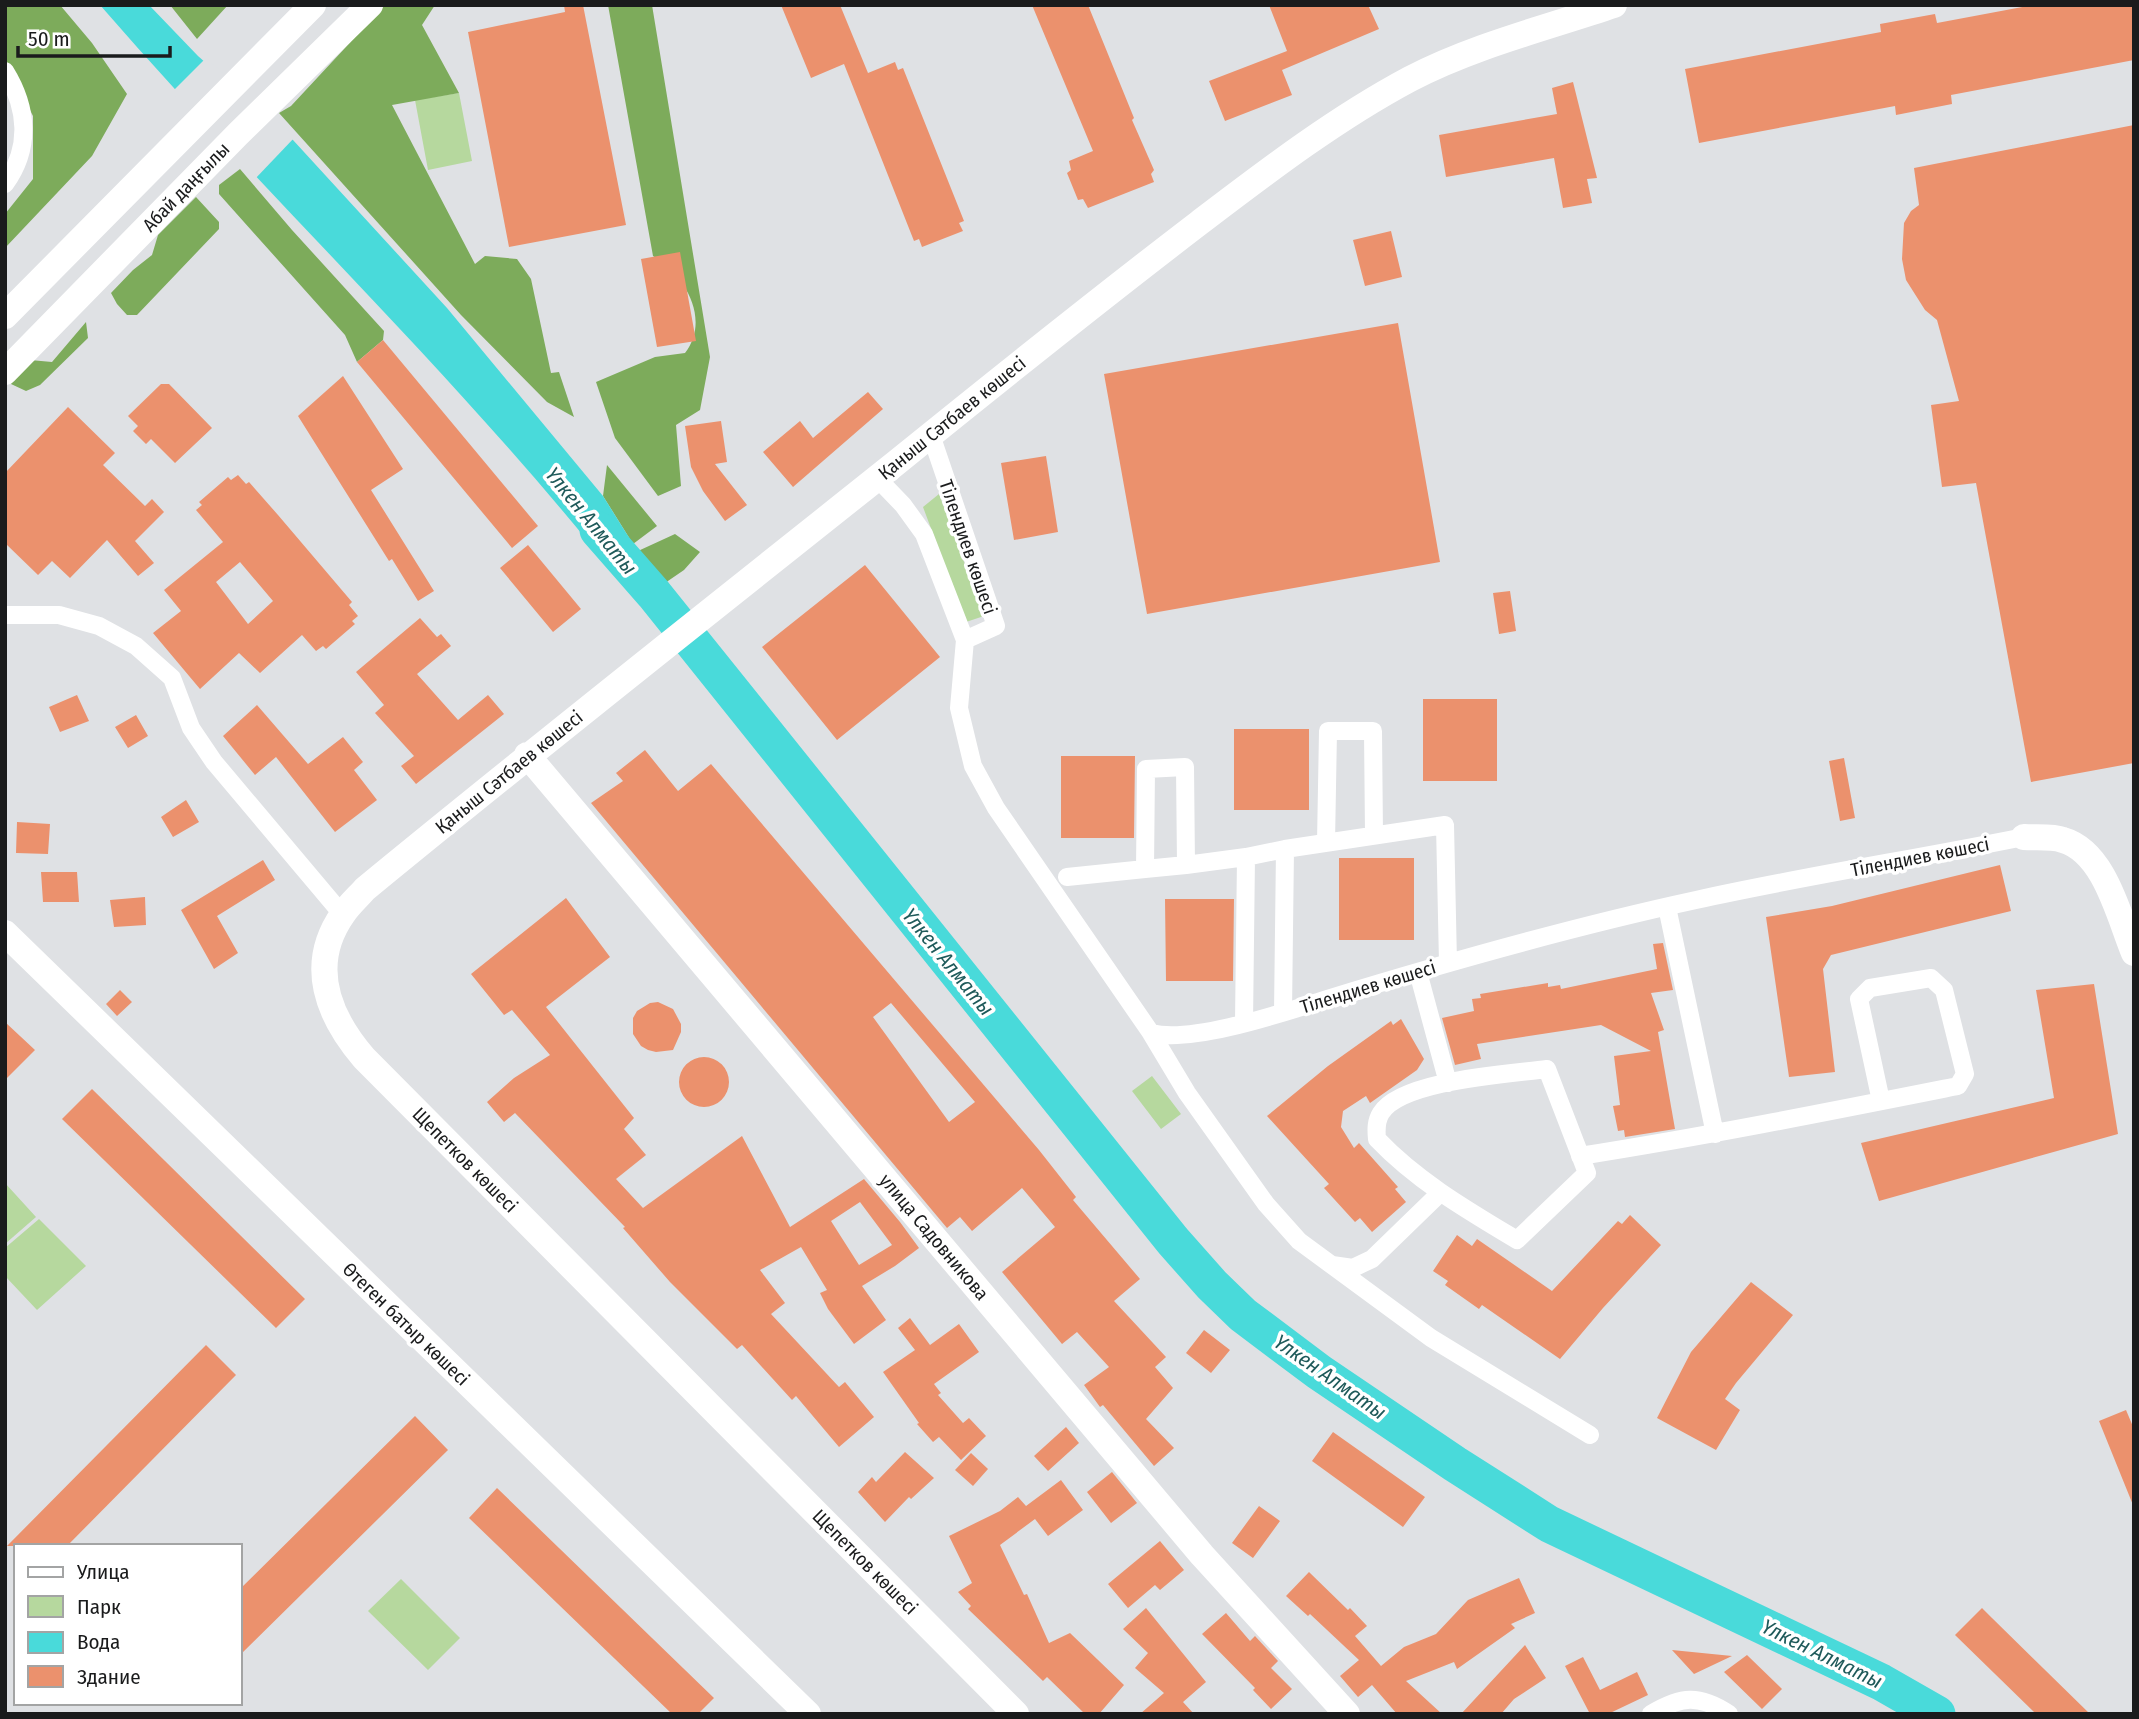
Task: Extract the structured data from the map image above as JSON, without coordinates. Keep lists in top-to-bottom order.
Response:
{
  "streets": {
    "main road": [
      "Абай даңғылы",
      "Қаныш Сәтбаев көшесі",
      "Щепетков көшесі",
      "улица Садовникова",
      "Өтеген батыр көшесі"
    ],
    "street": ["Тілендиев көшесі"]
  },
  "crossings": [
    ["Қаныш Сәтбаев көшесі", "Тілендиев көшесі"],
    ["Қаныш Сәтбаев көшесі", "Щепетков көшесі"],
    ["Қаныш Сәтбаев көшесі", "улица Садовникова"]
  ],
  "water": ["Үлкен Алматы"],
  "legend": [
    "Улица",
    "Парк",
    "Вода",
    "Здание"
  ],
  "scale_bar": "50 m"
}
